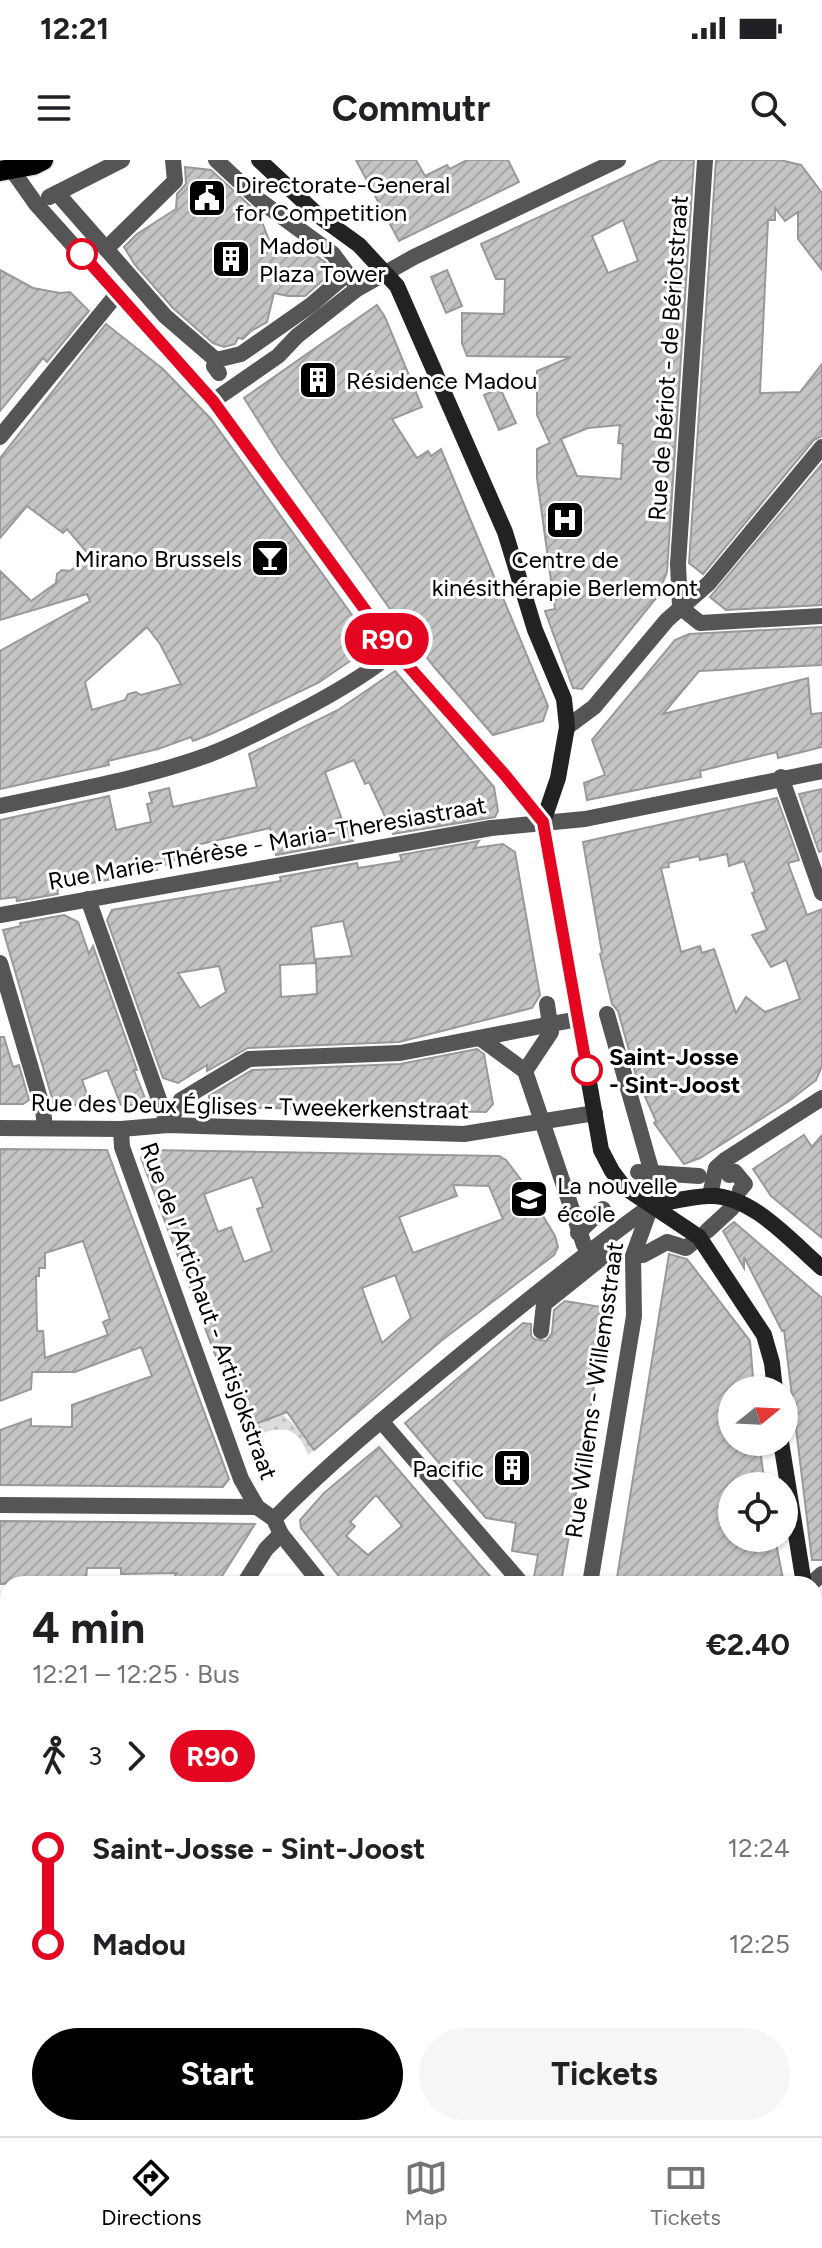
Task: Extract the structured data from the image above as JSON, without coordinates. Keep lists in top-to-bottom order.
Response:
{
  "streets": {
    "street": [
      "Rue de Bériot - de Bériotstraat",
      "Rue Marie-Thérèse - Maria-Theresiastraat",
      "Rue des Deux Églises - Tweekerkenstraat",
      "Rue de l'Artichaut - Artisjokstraat",
      "Rue Willems - Willemsstraat"
    ]
  },
  "crossings": [
    ["Rue des Deux Églises - Tweekerkenstraat", "Rue de l'Artichaut - Artisjokstraat"]
  ],
  "places": {
    "public building": ["Directorate-General for Competition"],
    "building": ["Madou Plaza Tower", "Résidence Madou", "Pacific"],
    "hospital": ["Centre de kinésithérapie Berlemont"],
    "bar": ["Mirano Brussels"],
    "other": ["Saint-Josse - Sint-Joost"],
    "school or university": ["La nouvelle école"]
  },
  "lines": ["bus line R90"],
  "north": "right",
  "page": {
    "status": "12:21",
    "header": "Commutr",
    "on_map": "R90",
    "heading": ["4 min", "12:21 – 12:25 · Bus", "€2.40"],
    "legs": ["3", "R90"],
    "list": [
      {
        "name": "Saint-Josse - Sint-Joost",
        "value": "12:24"
      },
      {
        "name": "Madou",
        "value": "12:25"
      }
    ],
    "buttons": ["Start", "Tickets"],
    "tabs": ["Directions", "Map", "Tickets"]
  }
}
